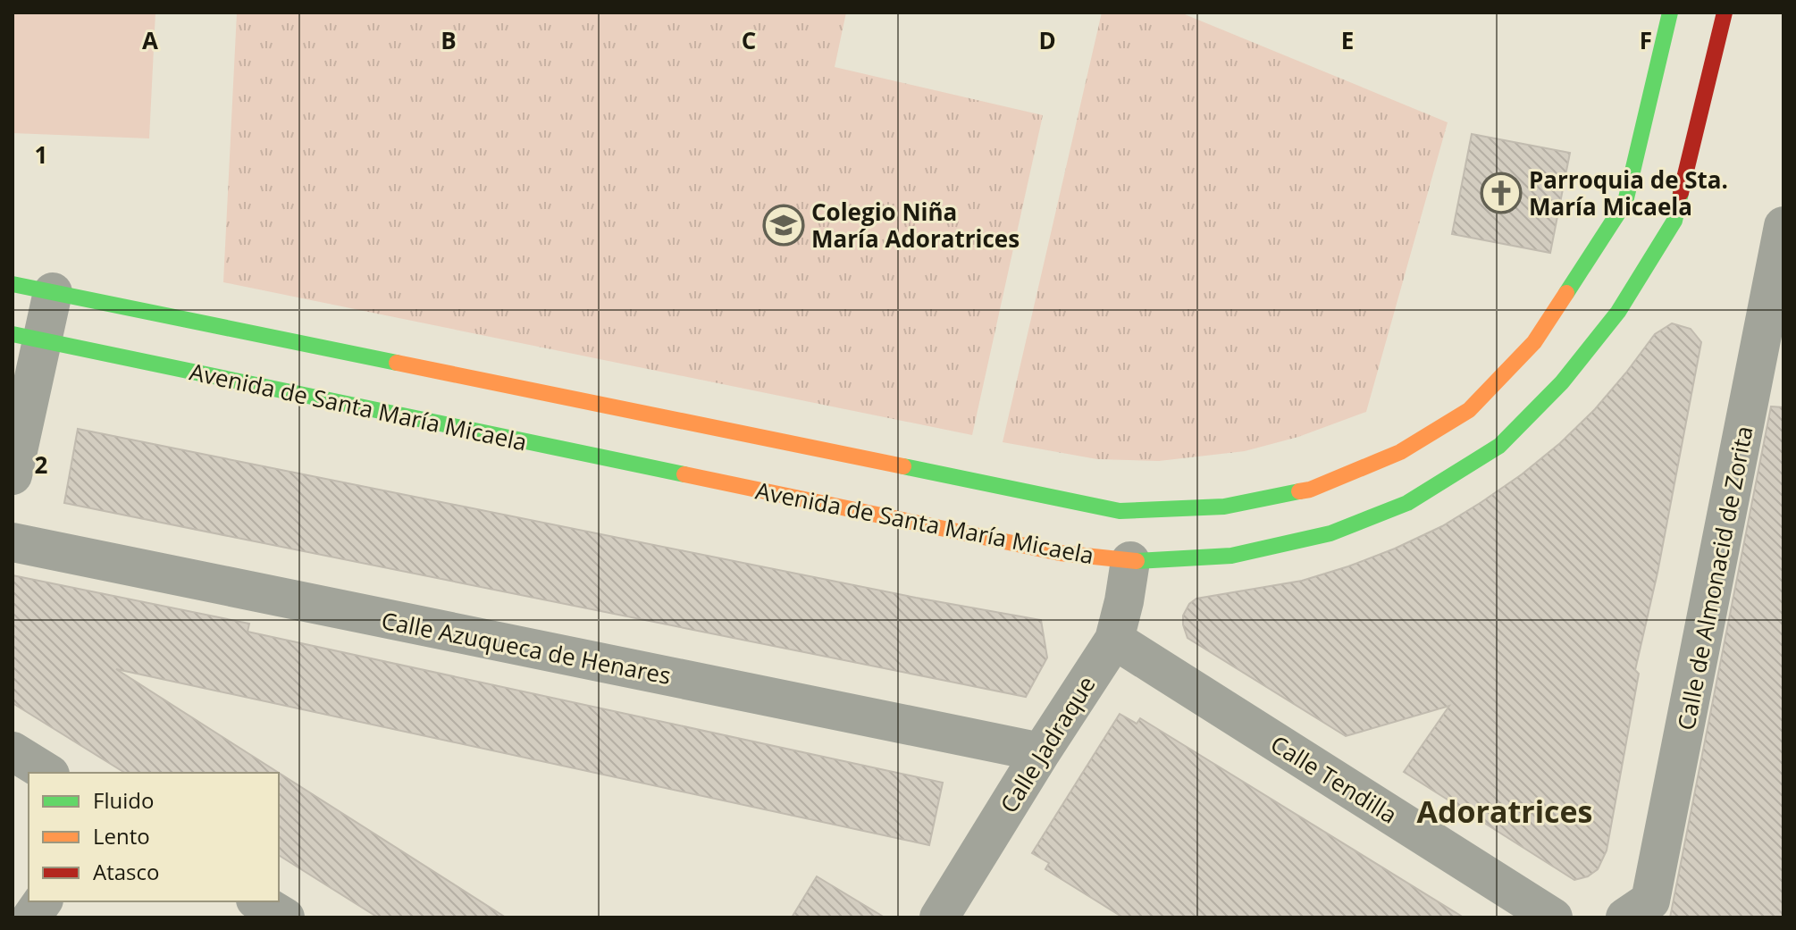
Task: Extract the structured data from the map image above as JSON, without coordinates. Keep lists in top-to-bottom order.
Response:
{
  "streets": {
    "street": [
      "Avenida de Santa María Micaela",
      "Calle de Almonacid de Zorita",
      "Calle Azuqueca de Henares",
      "Calle Jadraque",
      "Calle Tendilla"
    ]
  },
  "crossings": [
    ["Avenida de Santa María Micaela", "Calle Jadraque"],
    ["Calle Azuqueca de Henares", "Calle Jadraque"],
    ["Calle Jadraque", "Calle Tendilla"]
  ],
  "districts": ["Adoratrices"],
  "places": {
    "church": ["Parroquia de Sta. María Micaela"],
    "school or university": ["Colegio Niña María Adoratrices"]
  },
  "legend": ["Fluido", "Lento", "Atasco"],
  "grid": {
    "columns": [
      "A",
      "B",
      "C",
      "D",
      "E",
      "F"
    ],
    "rows": ["1", "2"]
  }
}
